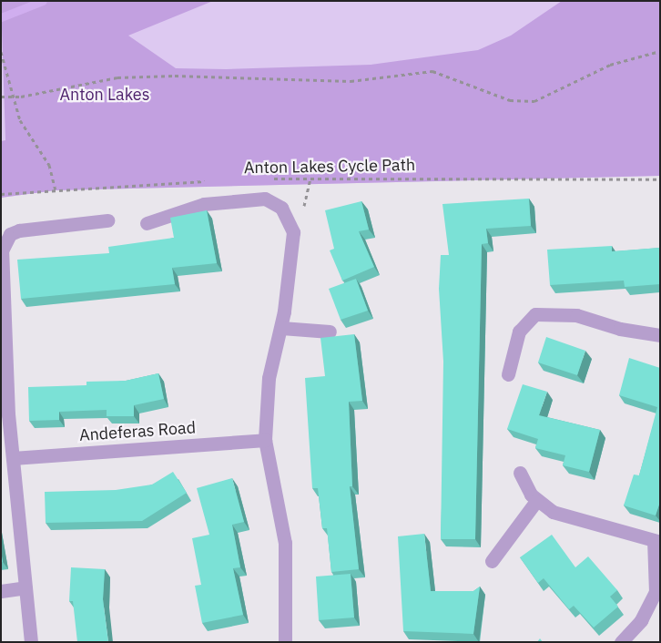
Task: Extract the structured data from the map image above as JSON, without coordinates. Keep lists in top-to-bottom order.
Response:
{
  "streets": {
    "street": ["Andeferas Road"],
    "path": ["Anton Lakes Cycle Path"]
  },
  "parks": ["Anton Lakes"]
}
